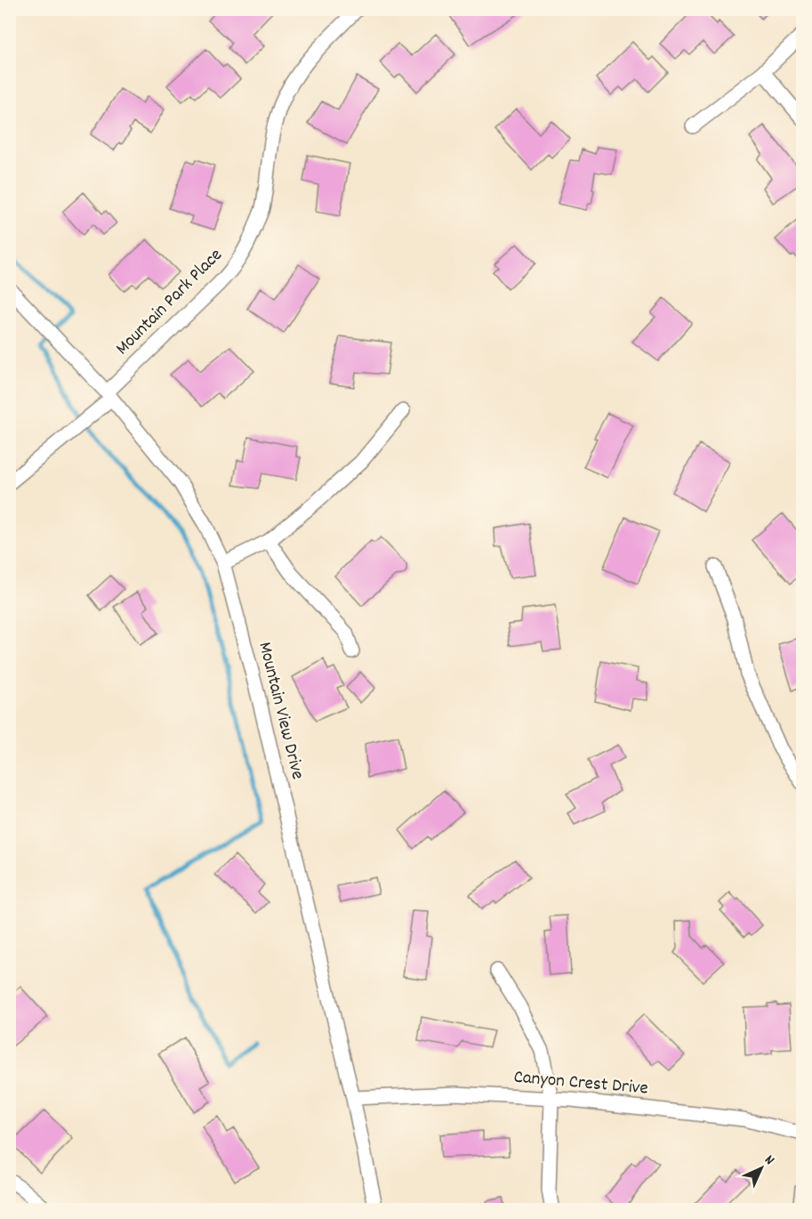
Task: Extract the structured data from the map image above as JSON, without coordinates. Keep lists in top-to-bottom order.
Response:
{
  "streets": {
    "street": ["Mountain Park Place", "Mountain View Drive", "Canyon Crest Drive"]
  },
  "crossings": [
    ["Mountain Park Place", "Mountain View Drive"],
    ["Mountain View Drive", "Canyon Crest Drive"]
  ],
  "north": "top right"
}
